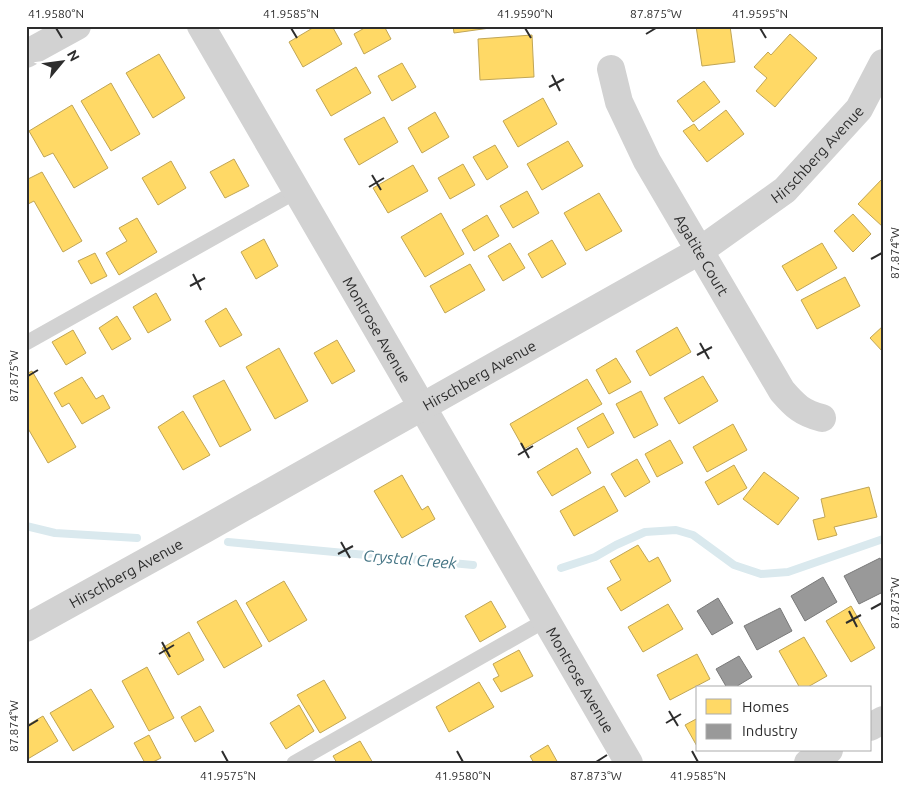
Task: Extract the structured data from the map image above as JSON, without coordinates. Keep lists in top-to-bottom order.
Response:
{
  "streets": {
    "street": ["Hirschberg Avenue", "Agatite Court", "Montrose Avenue"]
  },
  "crossings": [
    ["Hirschberg Avenue", "Agatite Court"],
    ["Hirschberg Avenue", "Montrose Avenue"]
  ],
  "water": ["Crystal Creek"],
  "legend": ["Homes", "Industry"],
  "north": "top right",
  "coordinates": [
    "41.9580°N",
    "41.9585°N",
    "41.9590°N",
    "87.875°W",
    "41.9595°N",
    "87.874°W",
    "87.873°W",
    "41.9575°N"
  ]
}
